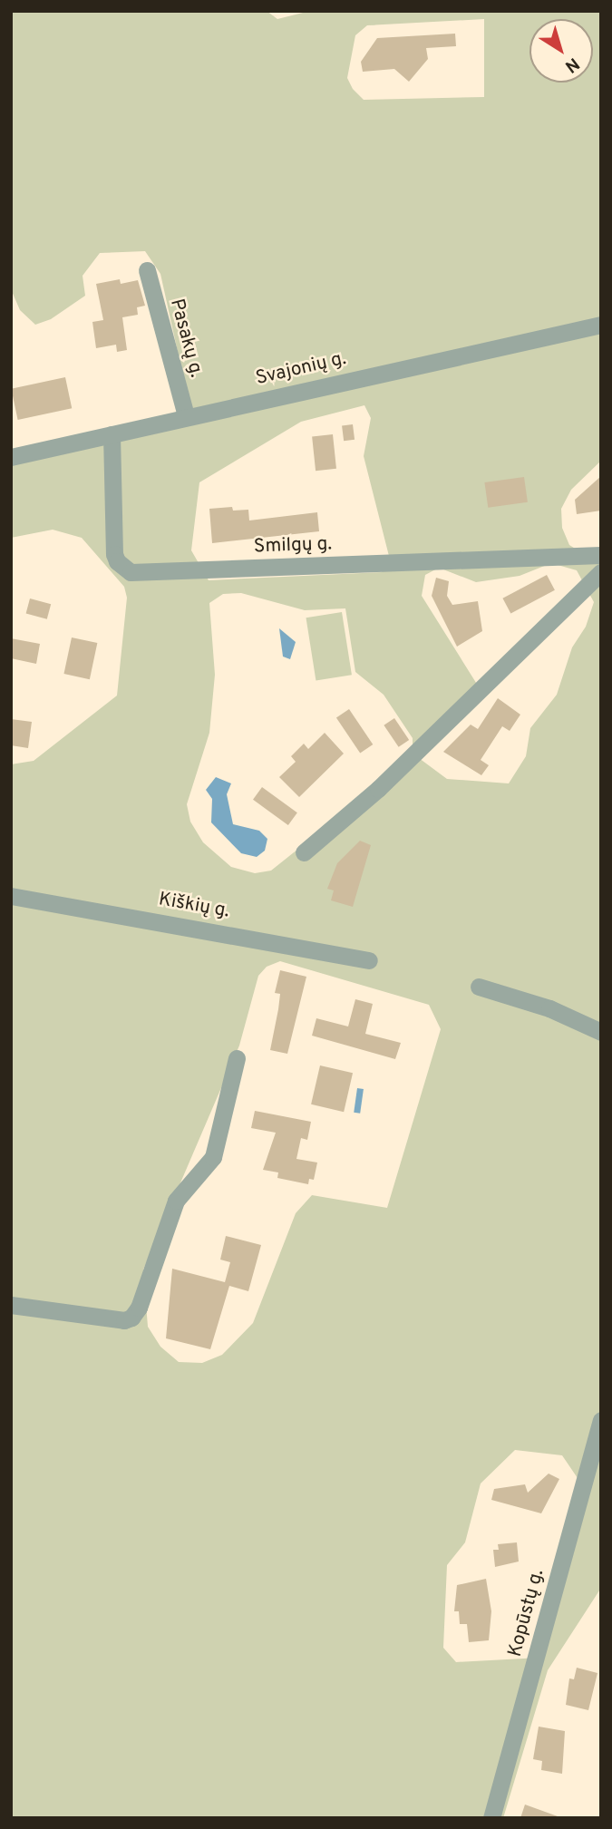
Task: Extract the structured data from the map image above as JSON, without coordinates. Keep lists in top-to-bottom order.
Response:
{
  "streets": {
    "street": [
      "Pasakų g.",
      "Svajonių g.",
      "Smilgų g.",
      "Kiškių g.",
      "Kopūstų g."
    ]
  },
  "crossings": [
    ["Pasakų g.", "Svajonių g."],
    ["Svajonių g.", "Smilgų g."]
  ],
  "north": "bottom right"
}
